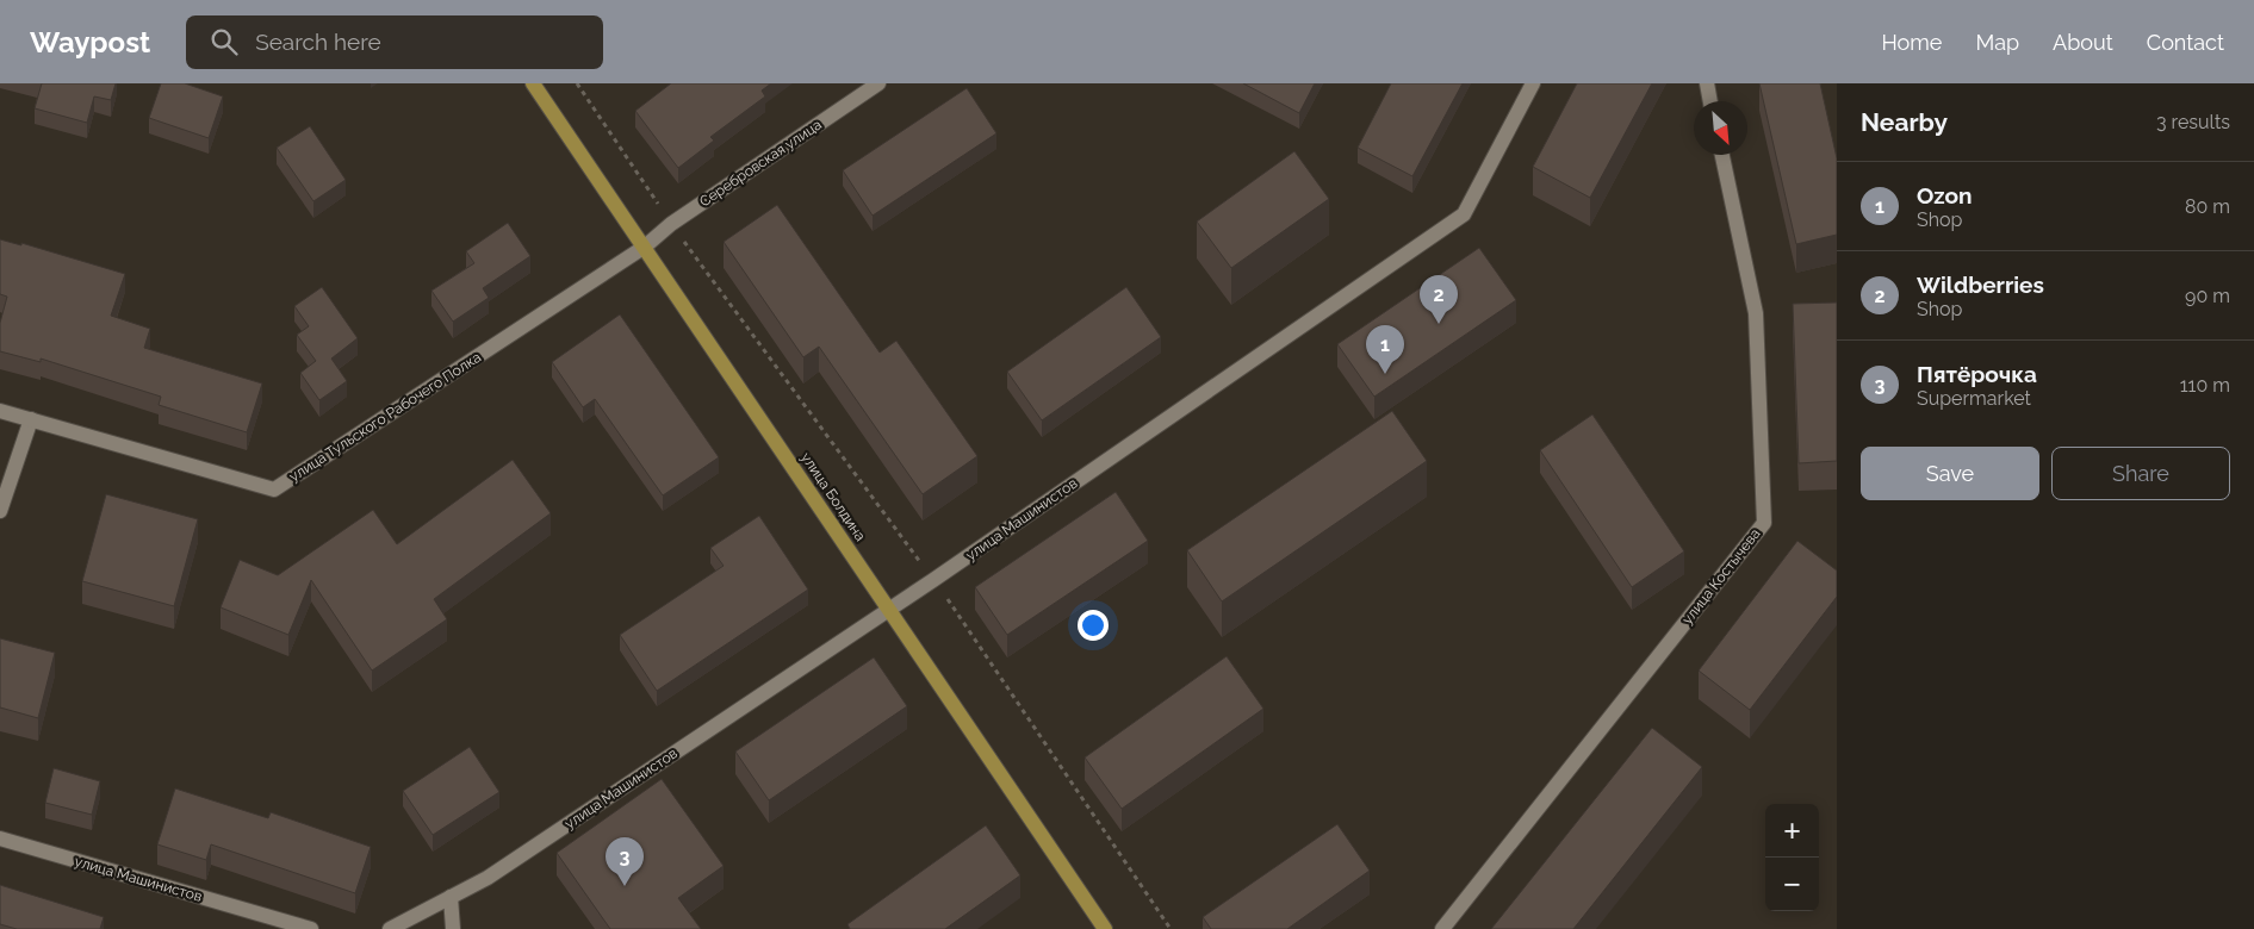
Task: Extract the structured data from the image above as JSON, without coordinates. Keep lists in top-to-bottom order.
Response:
{
  "streets": {
    "main road": ["улица Болдина"],
    "street": [
      "Серебровская улица",
      "улица Тульского Рабочего Полка",
      "улица Машинистов",
      "улица Костычева"
    ]
  },
  "crossings": [
    ["Серебровская улица", "улица Тульского Рабочего Полка"],
    ["Серебровская улица", "улица Болдина"],
    ["улица Тульского Рабочего Полка", "улица Болдина"],
    ["улица Болдина", "улица Машинистов"]
  ],
  "north": "bottom right",
  "page": {
    "header": "Waypost",
    "search": "Search here",
    "nav": [
      "Home",
      "Map",
      "About",
      "Contact"
    ],
    "heading": ["Nearby", "3 results"],
    "list": [
      {
        "mark": "1",
        "name": "Ozon",
        "note": "Shop",
        "value": "80 m"
      },
      {
        "mark": "2",
        "name": "Wildberries",
        "note": "Shop",
        "value": "90 m"
      },
      {
        "mark": "3",
        "name": "Пятёрочка",
        "note": "Supermarket",
        "value": "110 m"
      }
    ],
    "pins": ["2", "1", "3"],
    "buttons": ["Save", "Share"],
    "map_buttons": ["+", "−"]
  }
}
